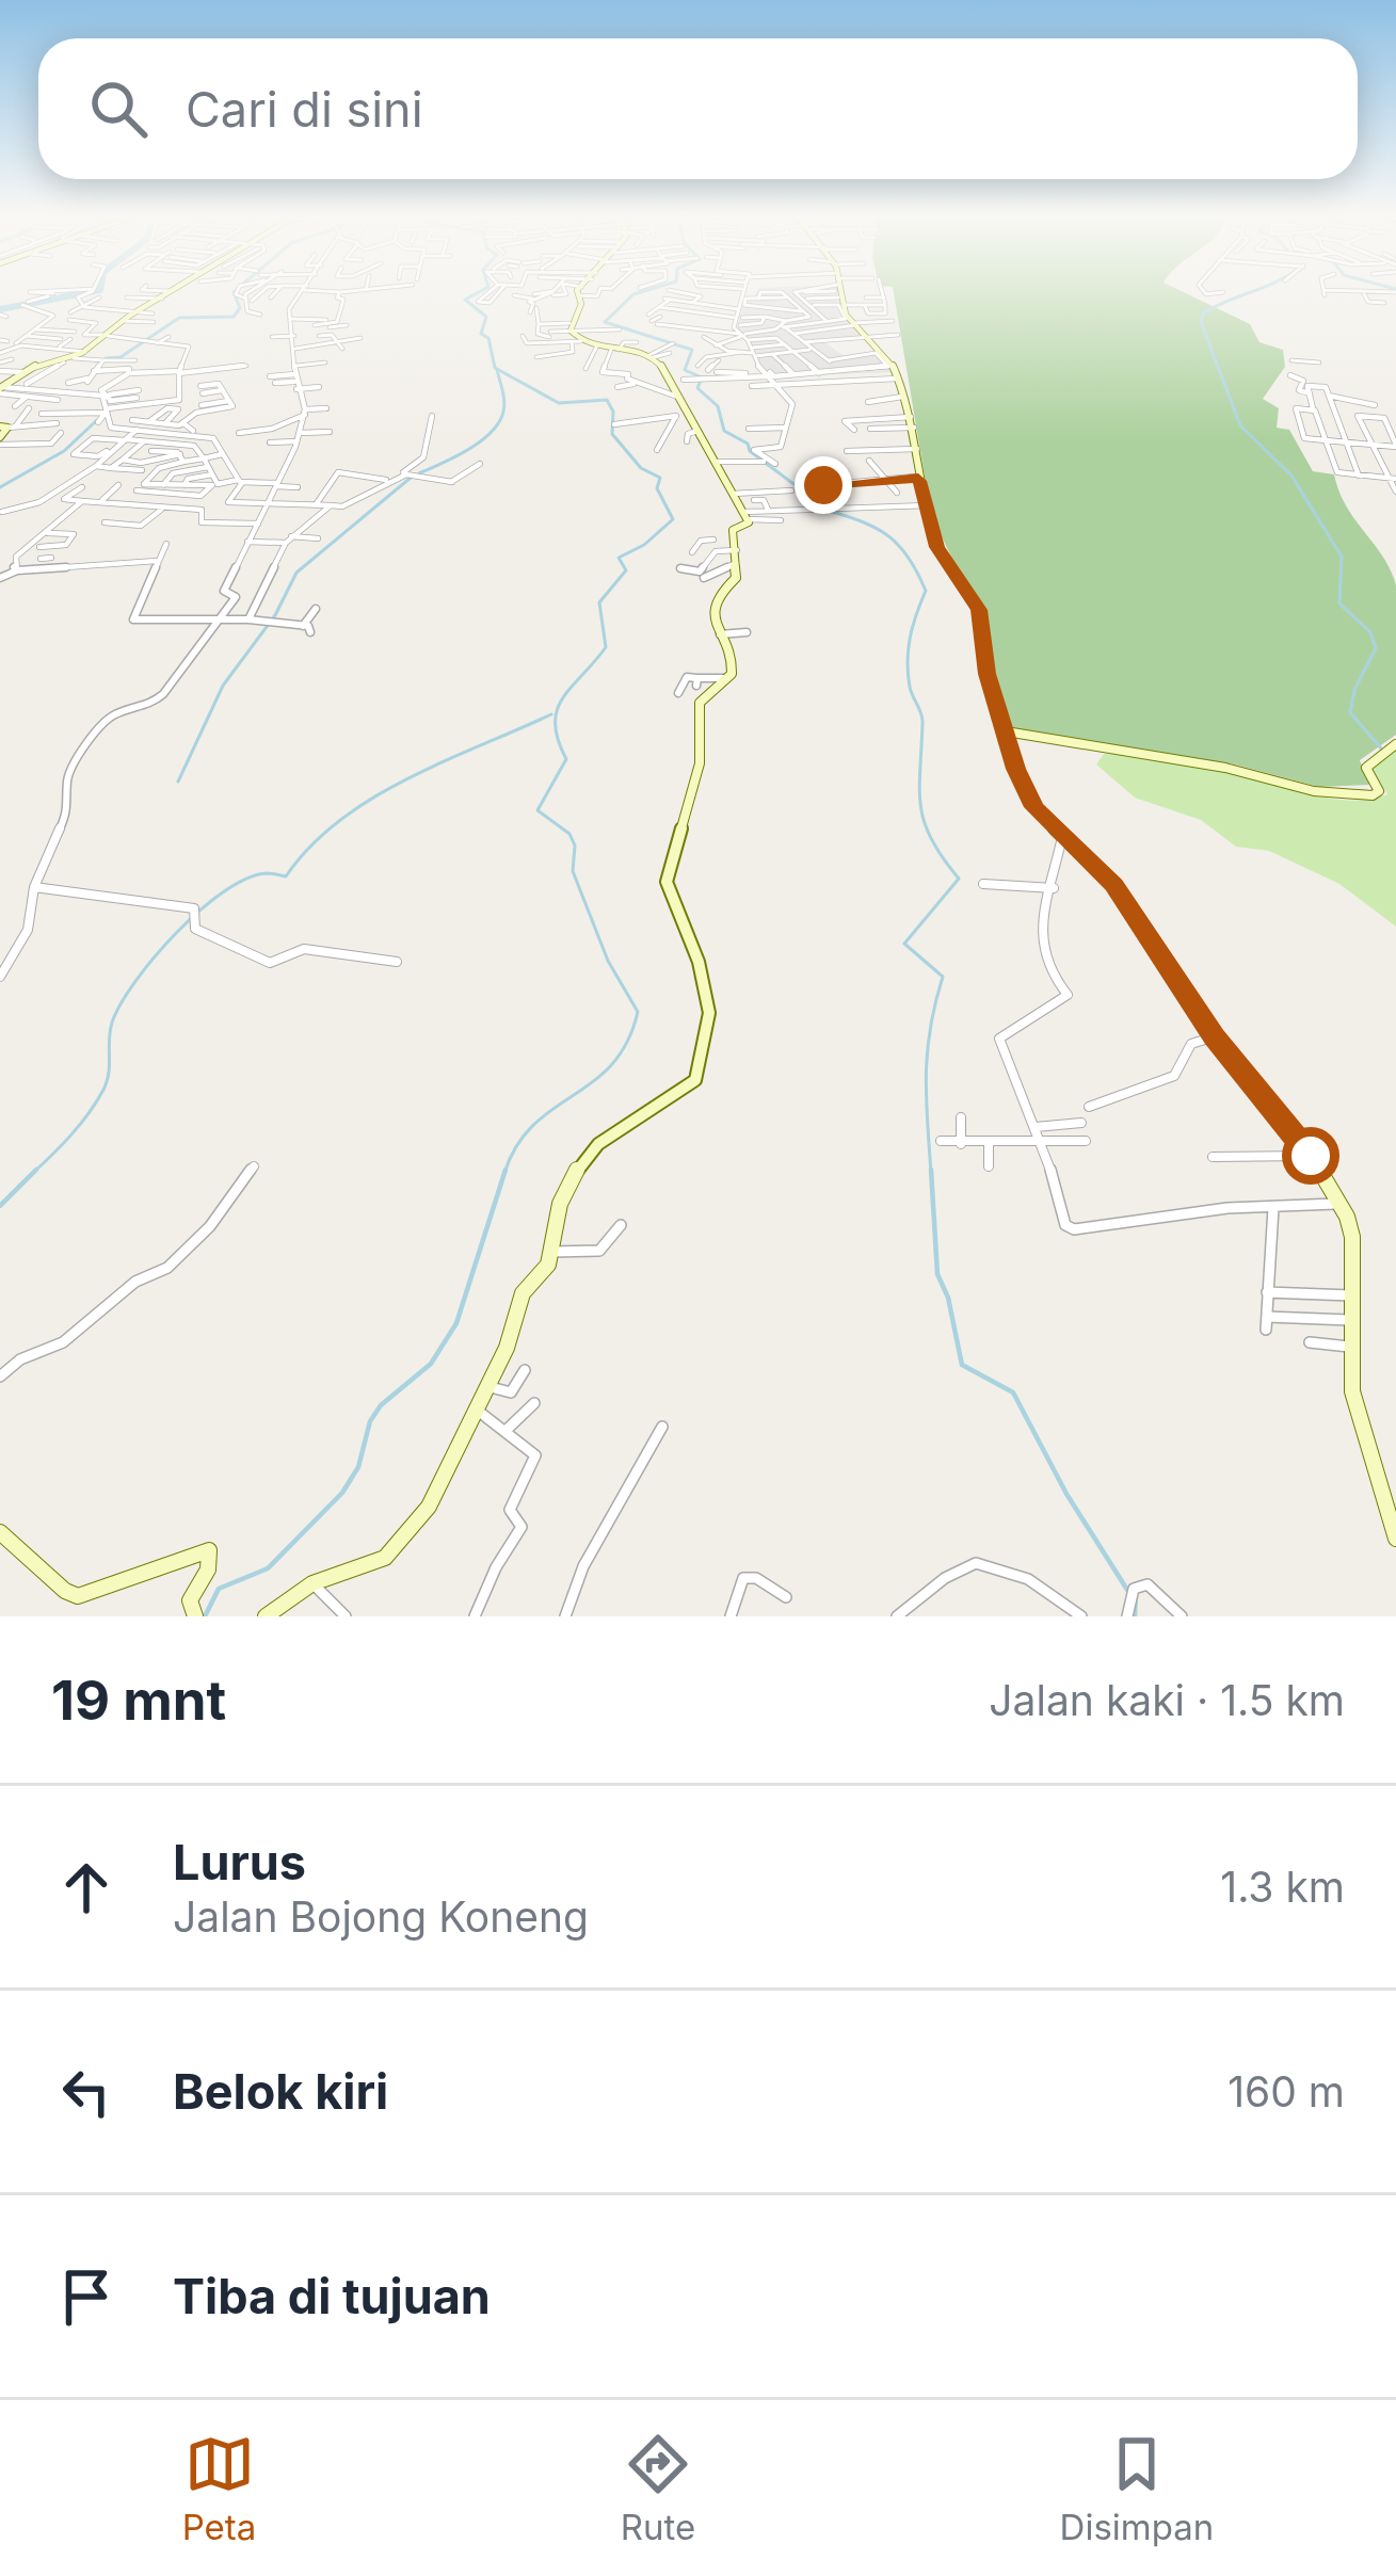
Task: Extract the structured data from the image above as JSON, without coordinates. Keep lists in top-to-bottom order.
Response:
{
  "page": {
    "search": "Cari di sini",
    "heading": ["19 mnt", "Jalan kaki · 1.5 km"],
    "list": [
      ["Lurus", "Jalan Bojong Koneng", "1.3 km"],
      ["Belok kiri", "160 m"],
      "Tiba di tujuan"
    ],
    "nav": ["Peta", "Rute", "Disimpan"]
  }
}
